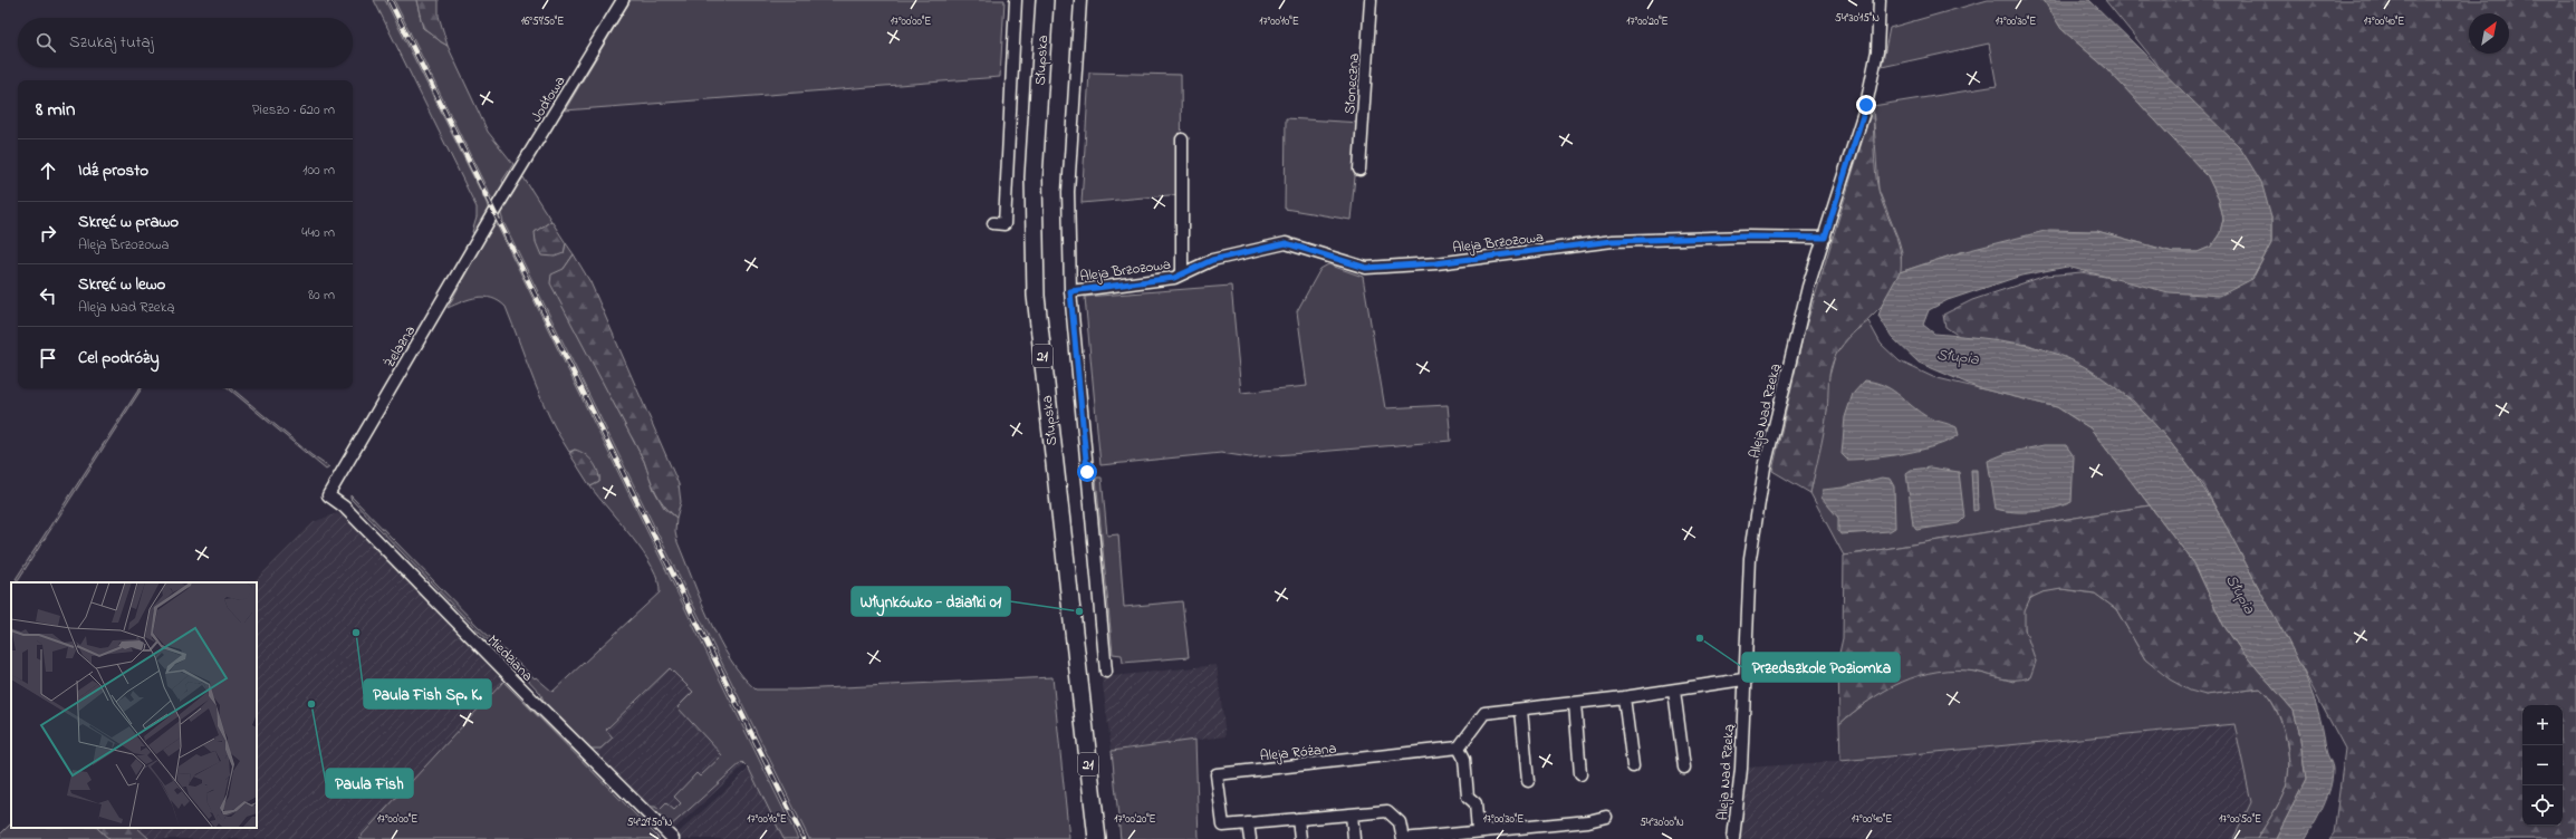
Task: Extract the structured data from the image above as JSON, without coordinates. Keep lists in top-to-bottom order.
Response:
{
  "streets": {
    "main road": ["Słupska", "21"],
    "street": [
      "Słoneczna",
      "Jodłowa",
      "Aleja Brzozowa",
      "Żelazna",
      "Aleja Nad Rzeką",
      "Miedziana",
      "Aleja Różana"
    ]
  },
  "crossings": [
    ["Jodłowa", "Żelazna"],
    ["Aleja Brzozowa", "Aleja Nad Rzeką"],
    ["Żelazna", "Miedziana"]
  ],
  "water": ["Słupia"],
  "places": [
    "Włynkówko - działki 01",
    "Paula Fish Sp. K.",
    "Przedszkole Poziomka",
    "Paula Fish"
  ],
  "north": "top right",
  "page": {
    "search": "Szukaj tutaj",
    "heading": ["8 min", "Pieszo · 620 m"],
    "list": [
      ["Idź prosto", "100 m"],
      ["Skręć w prawo", "Aleja Brzozowa", "440 m"],
      ["Skręć w lewo", "Aleja Nad Rzeką", "80 m"],
      "Cel podróży"
    ],
    "map_buttons": ["+", "−"]
  },
  "coordinates": [
    "54°30'15\"N",
    "17°00'10\"E",
    "17°00'20\"E",
    "16°59'50\"E",
    "17°00'00\"E",
    "17°00'30\"E",
    "17°00'40\"E",
    "17°00'50\"E",
    "54°29'50\"N",
    "54°30'00\"N"
  ]
}
